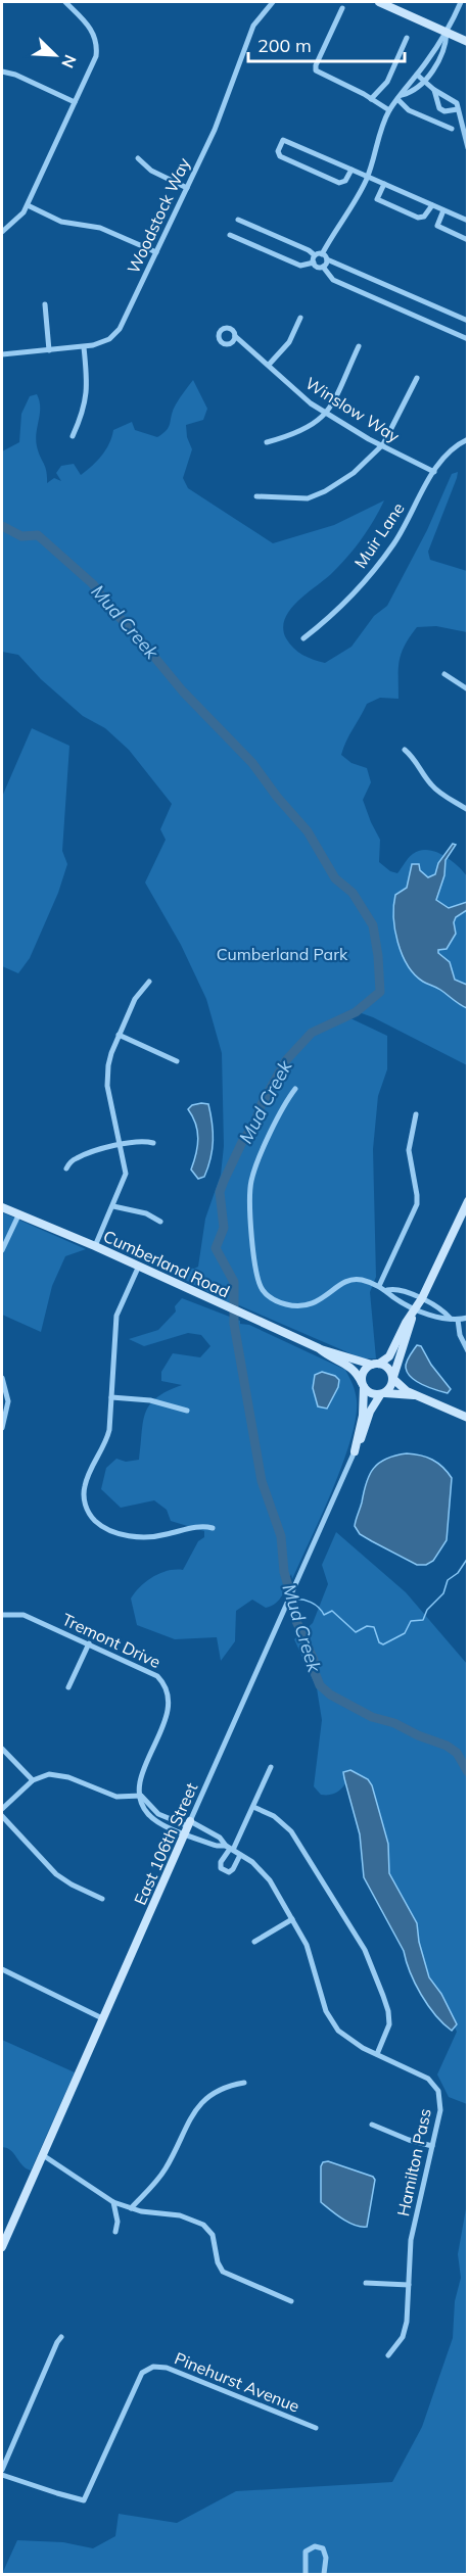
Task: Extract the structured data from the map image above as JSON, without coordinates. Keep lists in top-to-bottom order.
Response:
{
  "streets": {
    "main road": ["Cumberland Road", "East 106th Street"],
    "street": [
      "Woodstock Way",
      "Winslow Way",
      "Muir Lane",
      "Tremont Drive",
      "Hamilton Pass",
      "Pinehurst Avenue"
    ]
  },
  "crossings": [
    ["Winslow Way", "Muir Lane"],
    ["Cumberland Road", "East 106th Street"],
    ["East 106th Street", "Hamilton Pass"]
  ],
  "water": ["Mud Creek"],
  "parks": ["Cumberland Park"],
  "scale_bar": "200 m",
  "north": "bottom right"
}
